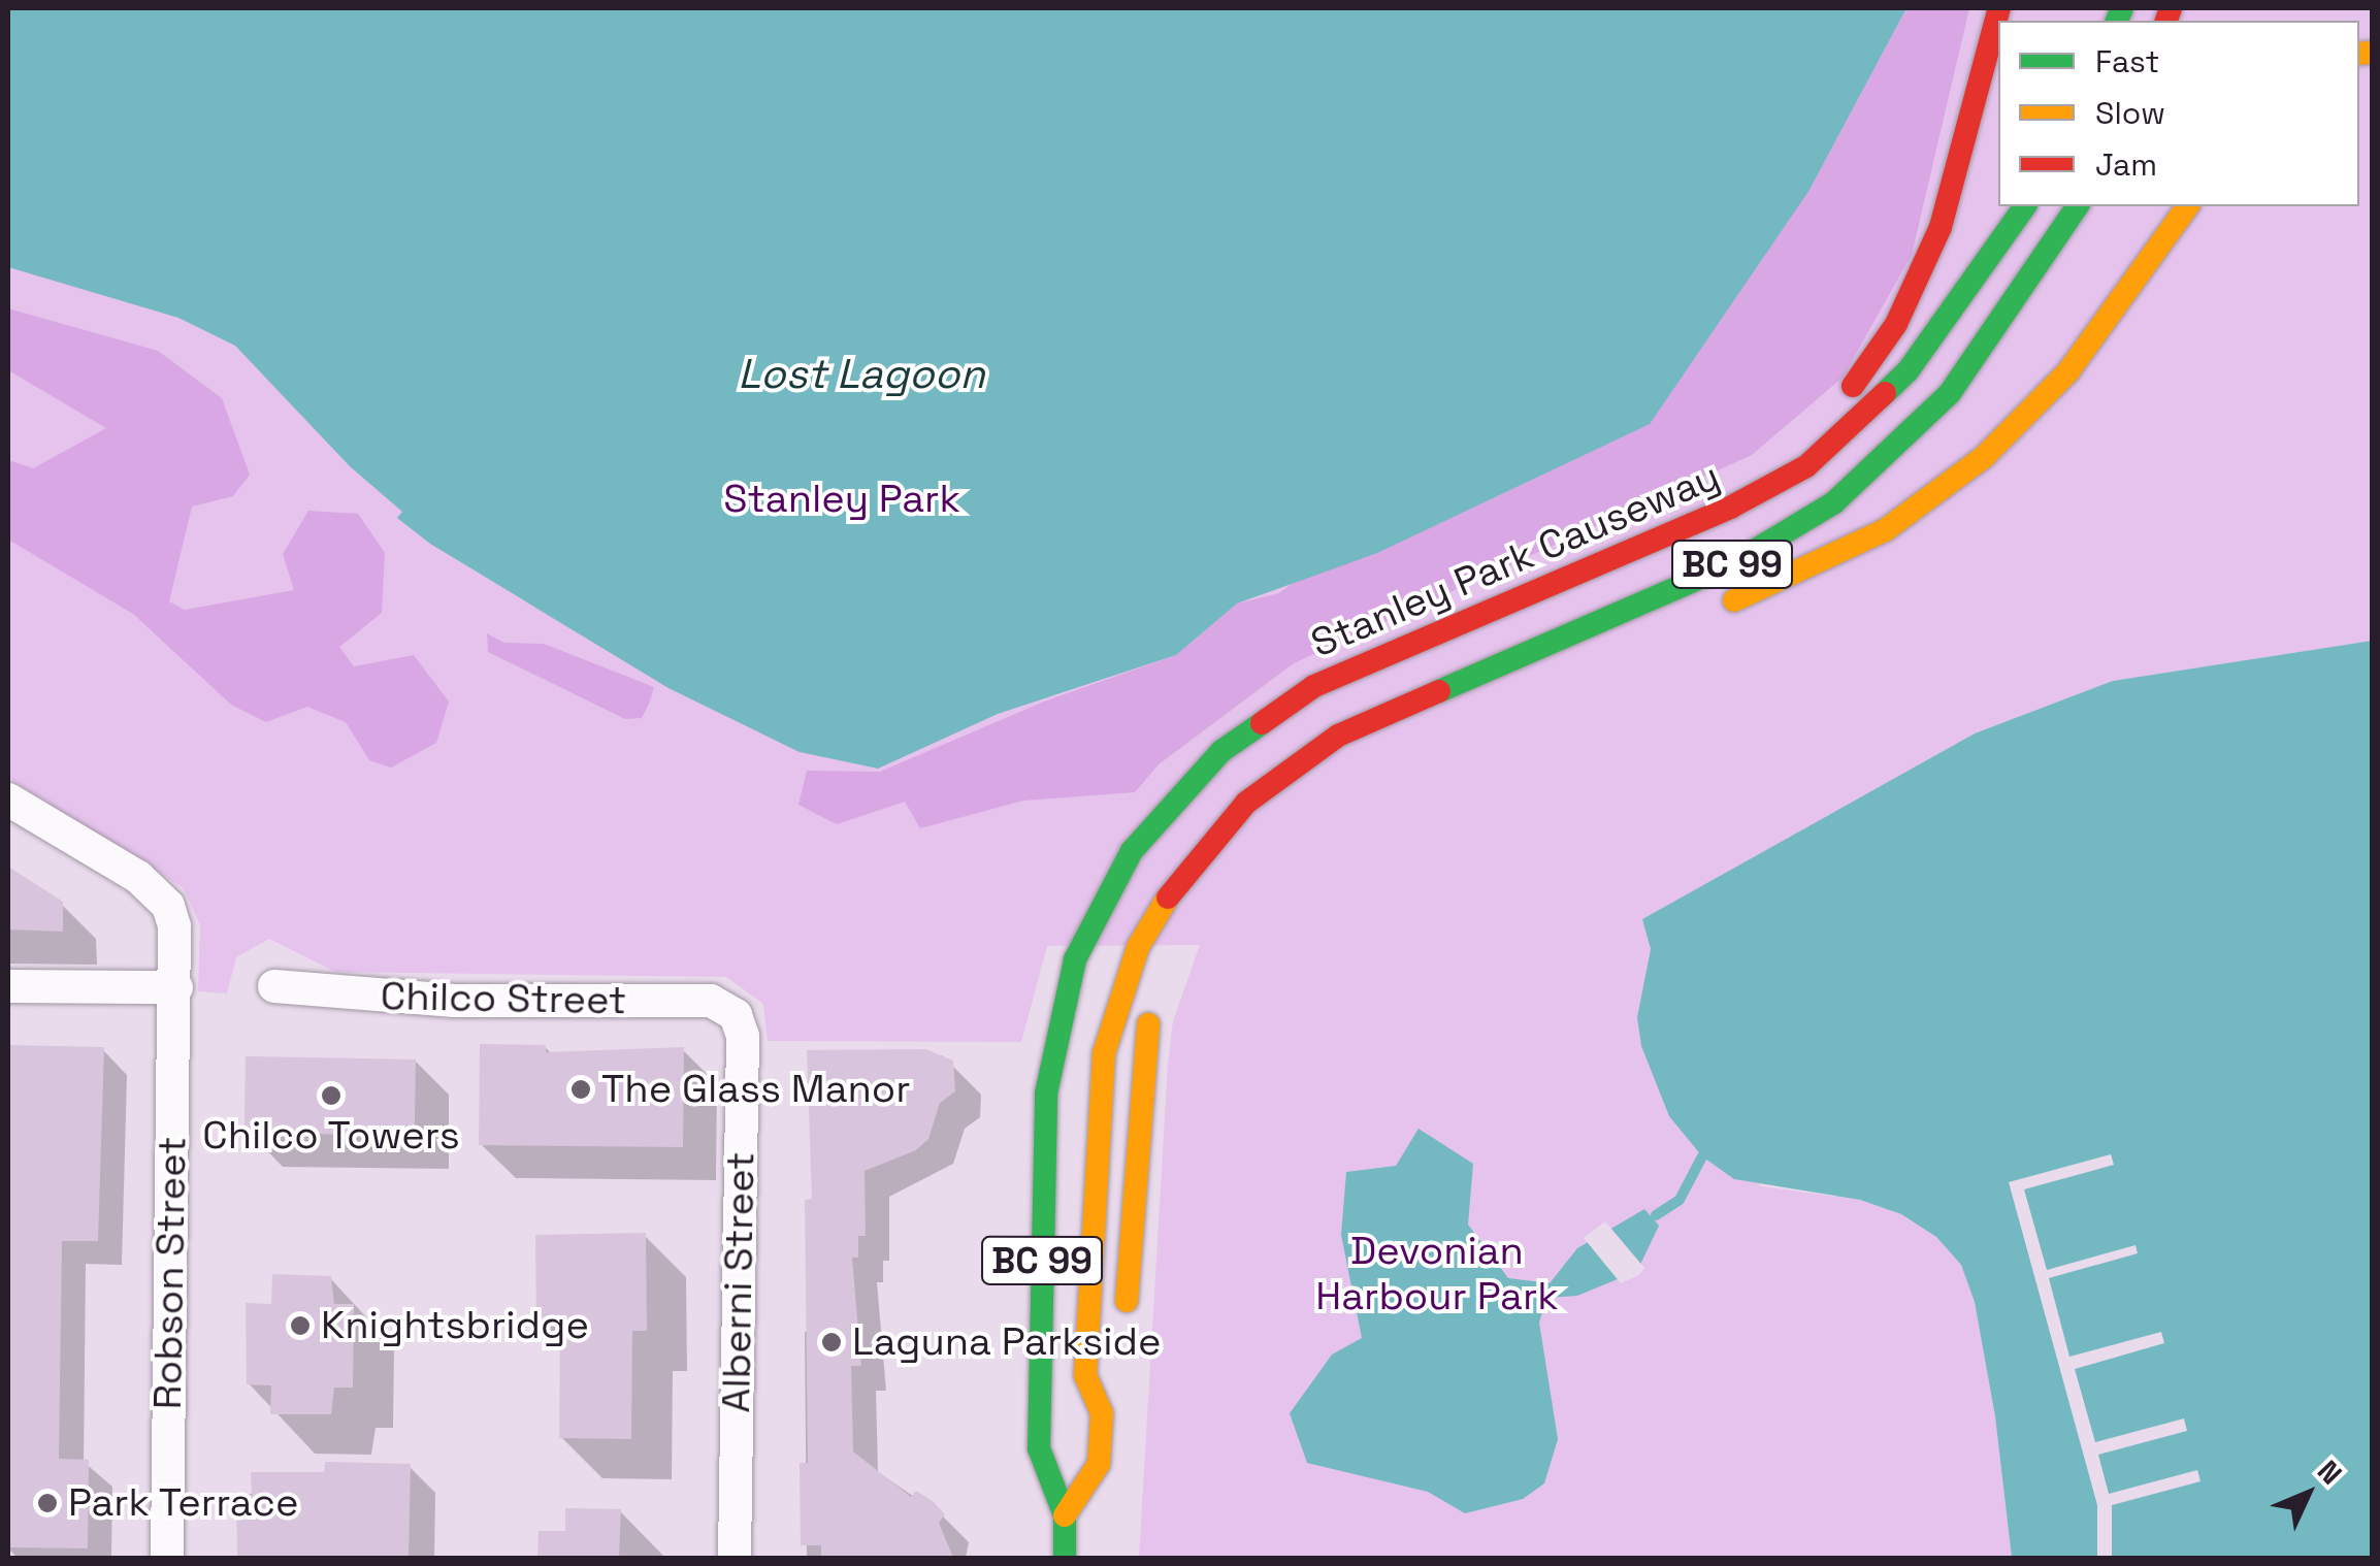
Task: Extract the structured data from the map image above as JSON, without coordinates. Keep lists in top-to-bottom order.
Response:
{
  "streets": {
    "highway": ["Stanley Park Causeway", "BC 99"],
    "street": ["Chilco Street", "Robson Street", "Alberni Street"]
  },
  "crossings": [
    ["Stanley Park Causeway", "BC 99"],
    ["Chilco Street", "Alberni Street"]
  ],
  "water": ["Lost Lagoon"],
  "parks": ["Stanley Park", "Devonian Harbour Park"],
  "places": [
    "The Glass Manor",
    "Chilco Towers",
    "Knightsbridge",
    "Laguna Parkside",
    "Park Terrace"
  ],
  "legend": ["Fast", "Slow", "Jam"],
  "north": "top right"
}
